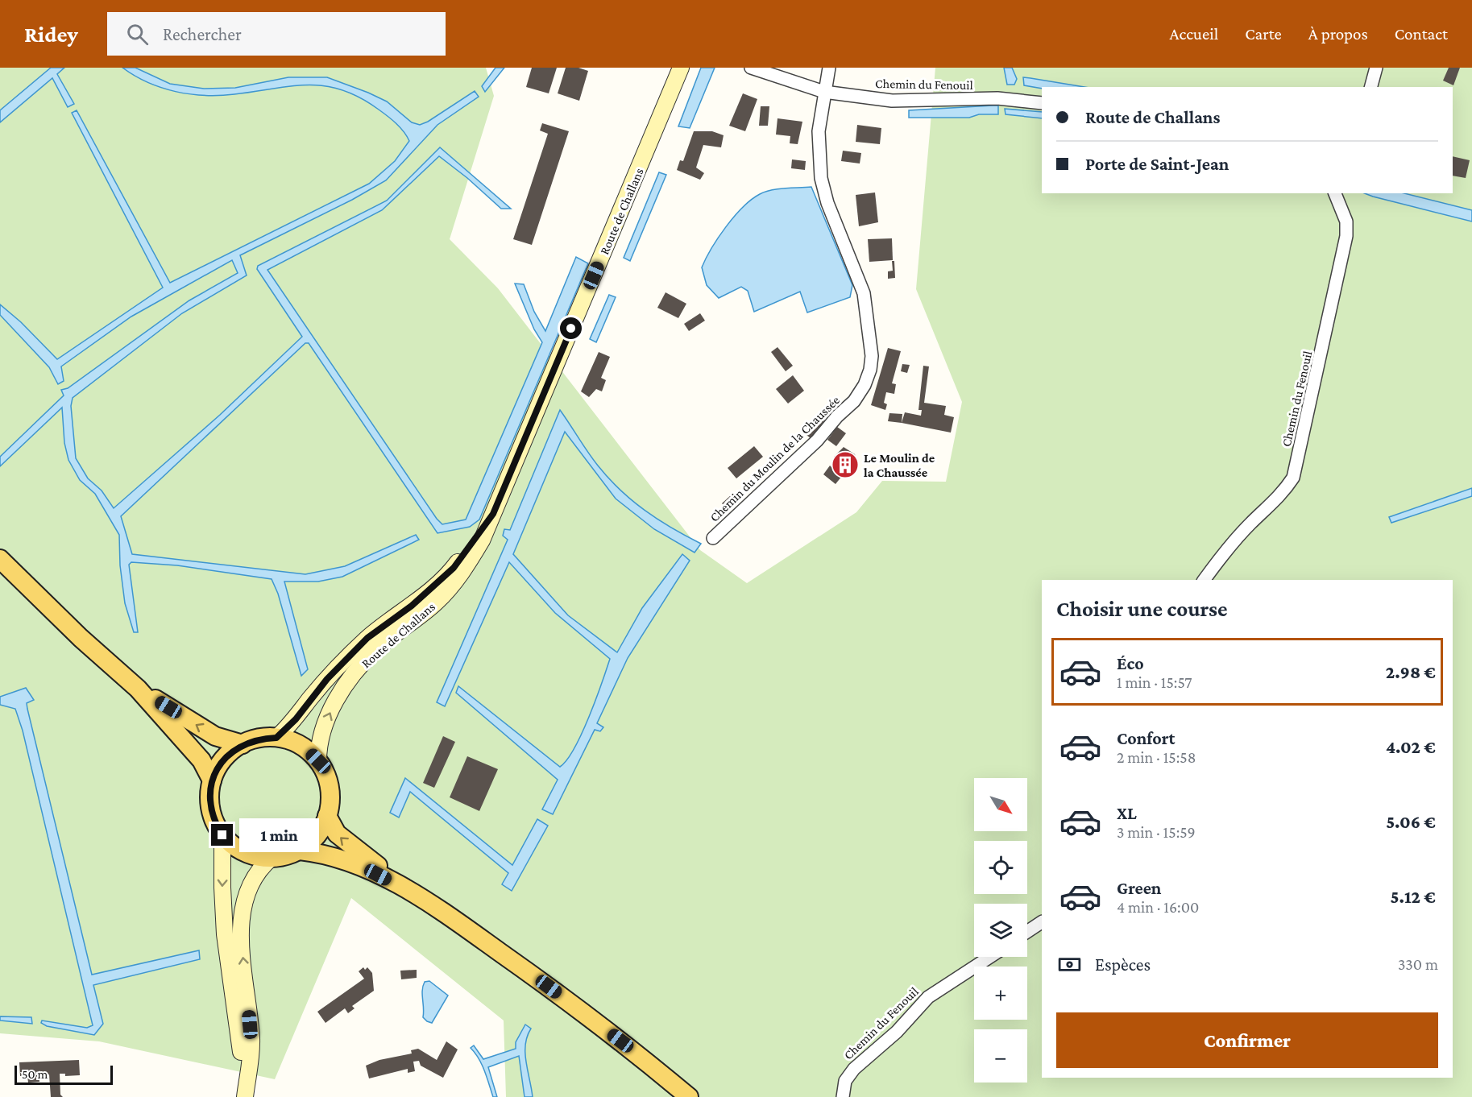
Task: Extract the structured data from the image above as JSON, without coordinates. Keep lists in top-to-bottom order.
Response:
{
  "streets": {
    "main road": ["Route de Challans"],
    "street": ["Chemin du Fenouil", "Chemin du Moulin de la Chaussée"]
  },
  "crossings": [
    ["Chemin du Fenouil", "Chemin du Moulin de la Chaussée"]
  ],
  "places": {
    "building": ["Le Moulin de la Chaussée"]
  },
  "scale_bar": "50 m",
  "north": "bottom right",
  "page": {
    "header": "Ridey",
    "search": "Rechercher",
    "nav": [
      "Accueil",
      "Carte",
      "À propos",
      "Contact"
    ],
    "banner": ["Route de Challans", "Porte de Saint-Jean"],
    "heading": "Choisir une course",
    "list": [
      {
        "name": "Éco",
        "note": "1 min · 15:57",
        "value": "2.98 €"
      },
      {
        "name": "Confort",
        "note": "2 min · 15:58",
        "value": "4.02 €"
      },
      {
        "name": "XL",
        "note": "3 min · 15:59",
        "value": "5.06 €"
      },
      {
        "name": "Green",
        "note": "4 min · 16:00",
        "value": "5.12 €"
      }
    ],
    "map_buttons": ["+", "−"],
    "bubble": "1 min",
    "pay": ["Espèces", "330 m"],
    "buttons": "Confirmer",
    "scale": "50 m"
  }
}
